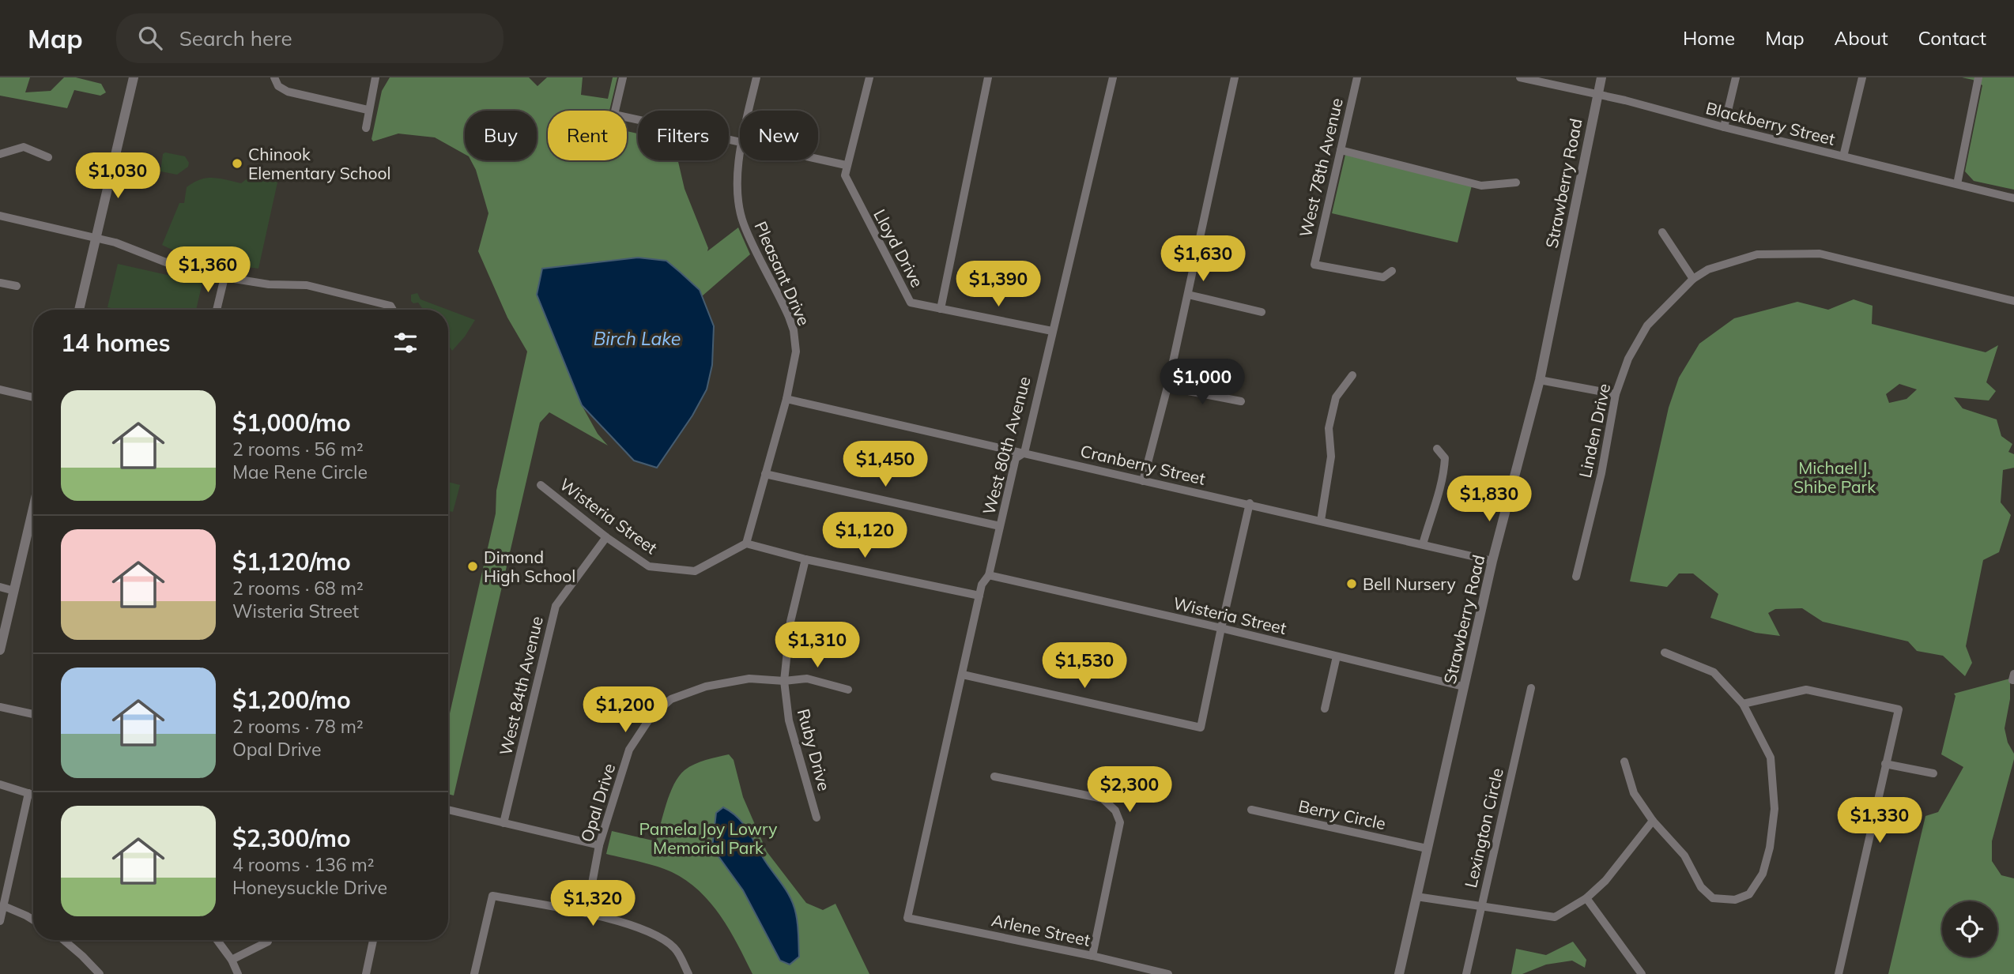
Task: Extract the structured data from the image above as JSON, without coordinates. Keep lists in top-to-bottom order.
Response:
{
  "streets": {
    "street": [
      "Blackberry Street",
      "West 78th Avenue",
      "Strawberry Road",
      "Lloyd Drive",
      "Pleasant Drive",
      "Linden Drive",
      "West 80th Avenue",
      "Cranberry Street",
      "Wisteria Street",
      "West 84th Avenue",
      "Ruby Drive",
      "Opal Drive",
      "Berry Circle",
      "Lexington Circle",
      "Arlene Street"
    ]
  },
  "crossings": [
    ["Blackberry Street", "Strawberry Road"],
    ["Strawberry Road", "Cranberry Street"],
    ["Strawberry Road", "Wisteria Street"],
    ["Strawberry Road", "Berry Circle"],
    ["Lloyd Drive", "West 80th Avenue"],
    ["Pleasant Drive", "Cranberry Street"],
    ["Pleasant Drive", "Wisteria Street"],
    ["West 80th Avenue", "Cranberry Street"],
    ["West 80th Avenue", "Wisteria Street"],
    ["West 80th Avenue", "Arlene Street"],
    ["Wisteria Street", "West 84th Avenue"],
    ["Ruby Drive", "Opal Drive"]
  ],
  "water": ["Birch Lake"],
  "parks": ["Michael J. Shibe Park", "Pamela Joy Lowry Memorial Park"],
  "places": ["Chinook Elementary School", "Dimond High School", "Bell Nursery"],
  "page": {
    "header": "Map",
    "search": "Search here",
    "nav": [
      "Home",
      "Map",
      "About",
      "Contact"
    ],
    "chip": [
      "Buy",
      "Rent",
      "Filters",
      "New"
    ],
    "price": [
      "$1,030",
      "$1,630",
      "$1,360",
      "$1,390",
      "$1,000",
      "$1,450",
      "$1,830",
      "$1,120",
      "$1,310",
      "$1,530",
      "$1,200",
      "$2,300",
      "$1,330",
      "$1,320"
    ],
    "heading": "14 homes",
    "list": [
      {
        "name": "$1,000/mo",
        "note": "2 rooms · 56 m² · Mae Rene Circle"
      },
      {
        "name": "$1,120/mo",
        "note": "2 rooms · 68 m² · Wisteria Street"
      },
      {
        "name": "$1,200/mo",
        "note": "2 rooms · 78 m² · Opal Drive"
      },
      {
        "name": "$2,300/mo",
        "note": "4 rooms · 136 m² · Honeysuckle Drive"
      }
    ]
  }
}
